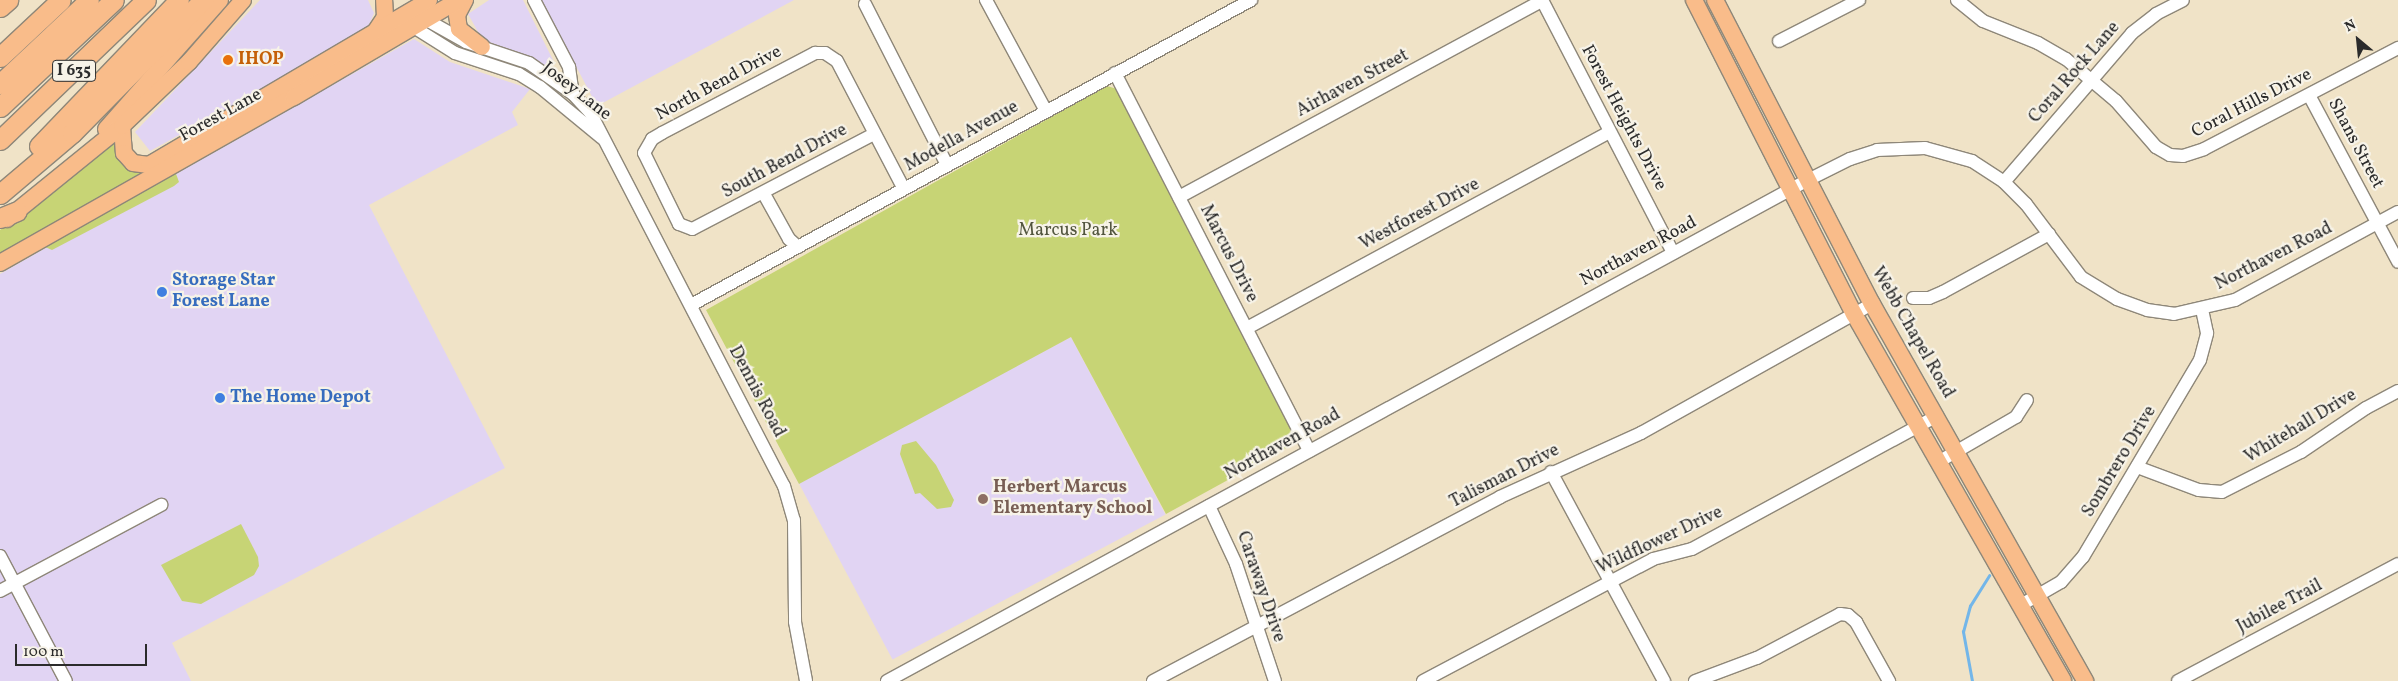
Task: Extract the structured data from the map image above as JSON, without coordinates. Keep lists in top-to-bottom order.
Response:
{
  "streets": {
    "highway": ["I 635"],
    "main road": ["Josey Lane", "Forest Lane", "Webb Chapel Road"],
    "street": [
      "Coral Rock Lane",
      "North Bend Drive",
      "Airhaven Street",
      "Coral Hills Drive",
      "Forest Heights Drive",
      "Modella Avenue",
      "Shans Street",
      "South Bend Drive",
      "Westforest Drive",
      "Northaven Road",
      "Marcus Drive",
      "Dennis Road",
      "Whitehall Drive",
      "Sombrero Drive",
      "Talisman Drive",
      "Wildflower Drive",
      "Caraway Drive",
      "Jubilee Trail"
    ]
  },
  "crossings": [
    ["Coral Rock Lane", "Coral Hills Drive"],
    ["Coral Rock Lane", "Northaven Road"],
    ["North Bend Drive", "South Bend Drive"],
    ["Airhaven Street", "Forest Heights Drive"],
    ["Airhaven Street", "Marcus Drive"],
    ["Josey Lane", "Forest Lane"],
    ["Josey Lane", "Dennis Road"],
    ["Coral Hills Drive", "Shans Street"],
    ["Forest Heights Drive", "Westforest Drive"],
    ["Forest Heights Drive", "Northaven Road"],
    ["Modella Avenue", "Marcus Drive"],
    ["Modella Avenue", "Dennis Road"],
    ["Shans Street", "Northaven Road"],
    ["Westforest Drive", "Marcus Drive"],
    ["Northaven Road", "Marcus Drive"],
    ["Northaven Road", "Webb Chapel Road"],
    ["Northaven Road", "Sombrero Drive"],
    ["Northaven Road", "Caraway Drive"],
    ["Webb Chapel Road", "Sombrero Drive"],
    ["Webb Chapel Road", "Talisman Drive"],
    ["Webb Chapel Road", "Wildflower Drive"],
    ["Whitehall Drive", "Sombrero Drive"],
    ["Talisman Drive", "Caraway Drive"]
  ],
  "parks": ["Marcus Park"],
  "places": [
    "IHOP",
    "Storage Star Forest Lane",
    "The Home Depot",
    "Herbert Marcus Elementary School"
  ],
  "scale_bar": "100 m",
  "north": "top left"
}
